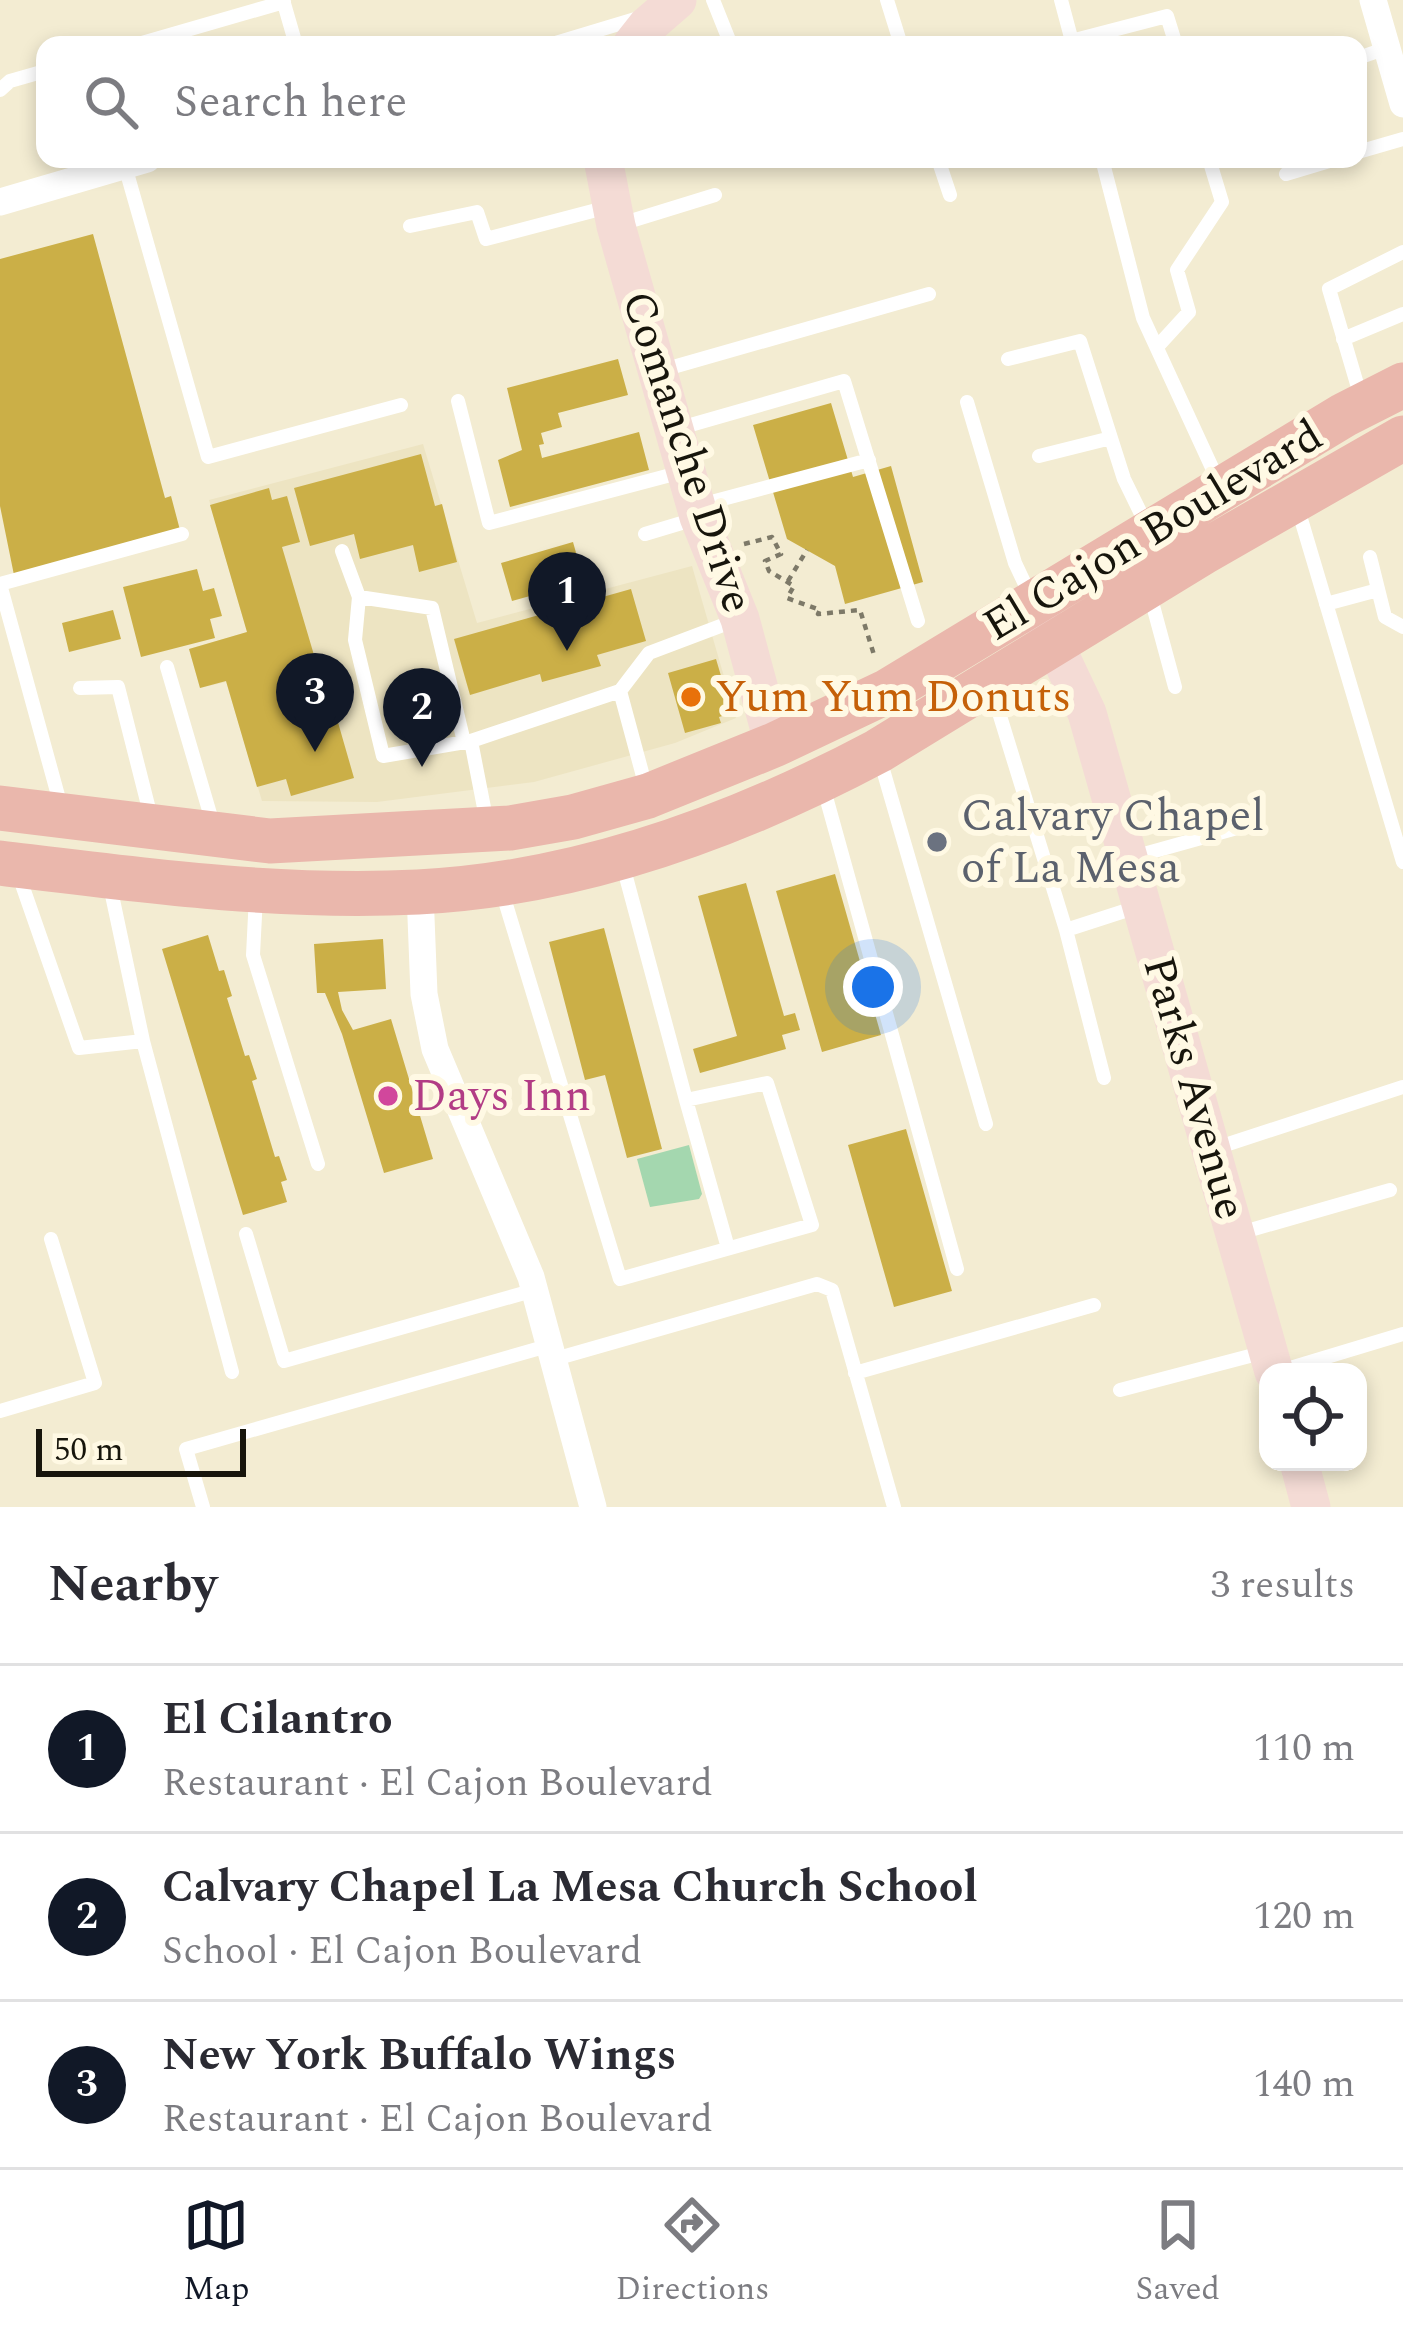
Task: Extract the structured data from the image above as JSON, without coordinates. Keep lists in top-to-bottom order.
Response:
{
  "streets": {
    "main road": ["El Cajon Boulevard"],
    "street": ["Comanche Drive", "Parks Avenue"]
  },
  "crossings": [
    ["Comanche Drive", "El Cajon Boulevard"],
    ["El Cajon Boulevard", "Parks Avenue"]
  ],
  "places": ["Yum Yum Donuts", "Calvary Chapel of La Mesa", "Days Inn"],
  "scale_bar": "50 m",
  "page": {
    "search": "Search here",
    "pins": ["1", "3", "2"],
    "scale": "50 m",
    "heading": ["Nearby", "3 results"],
    "list": [
      {
        "mark": "1",
        "name": "El Cilantro",
        "note": "Restaurant · El Cajon Boulevard",
        "value": "110 m"
      },
      {
        "mark": "2",
        "name": "Calvary Chapel La Mesa Church School",
        "note": "School · El Cajon Boulevard",
        "value": "120 m"
      },
      {
        "mark": "3",
        "name": "New York Buffalo Wings",
        "note": "Restaurant · El Cajon Boulevard",
        "value": "140 m"
      }
    ],
    "nav": ["Map", "Directions", "Saved"]
  }
}
